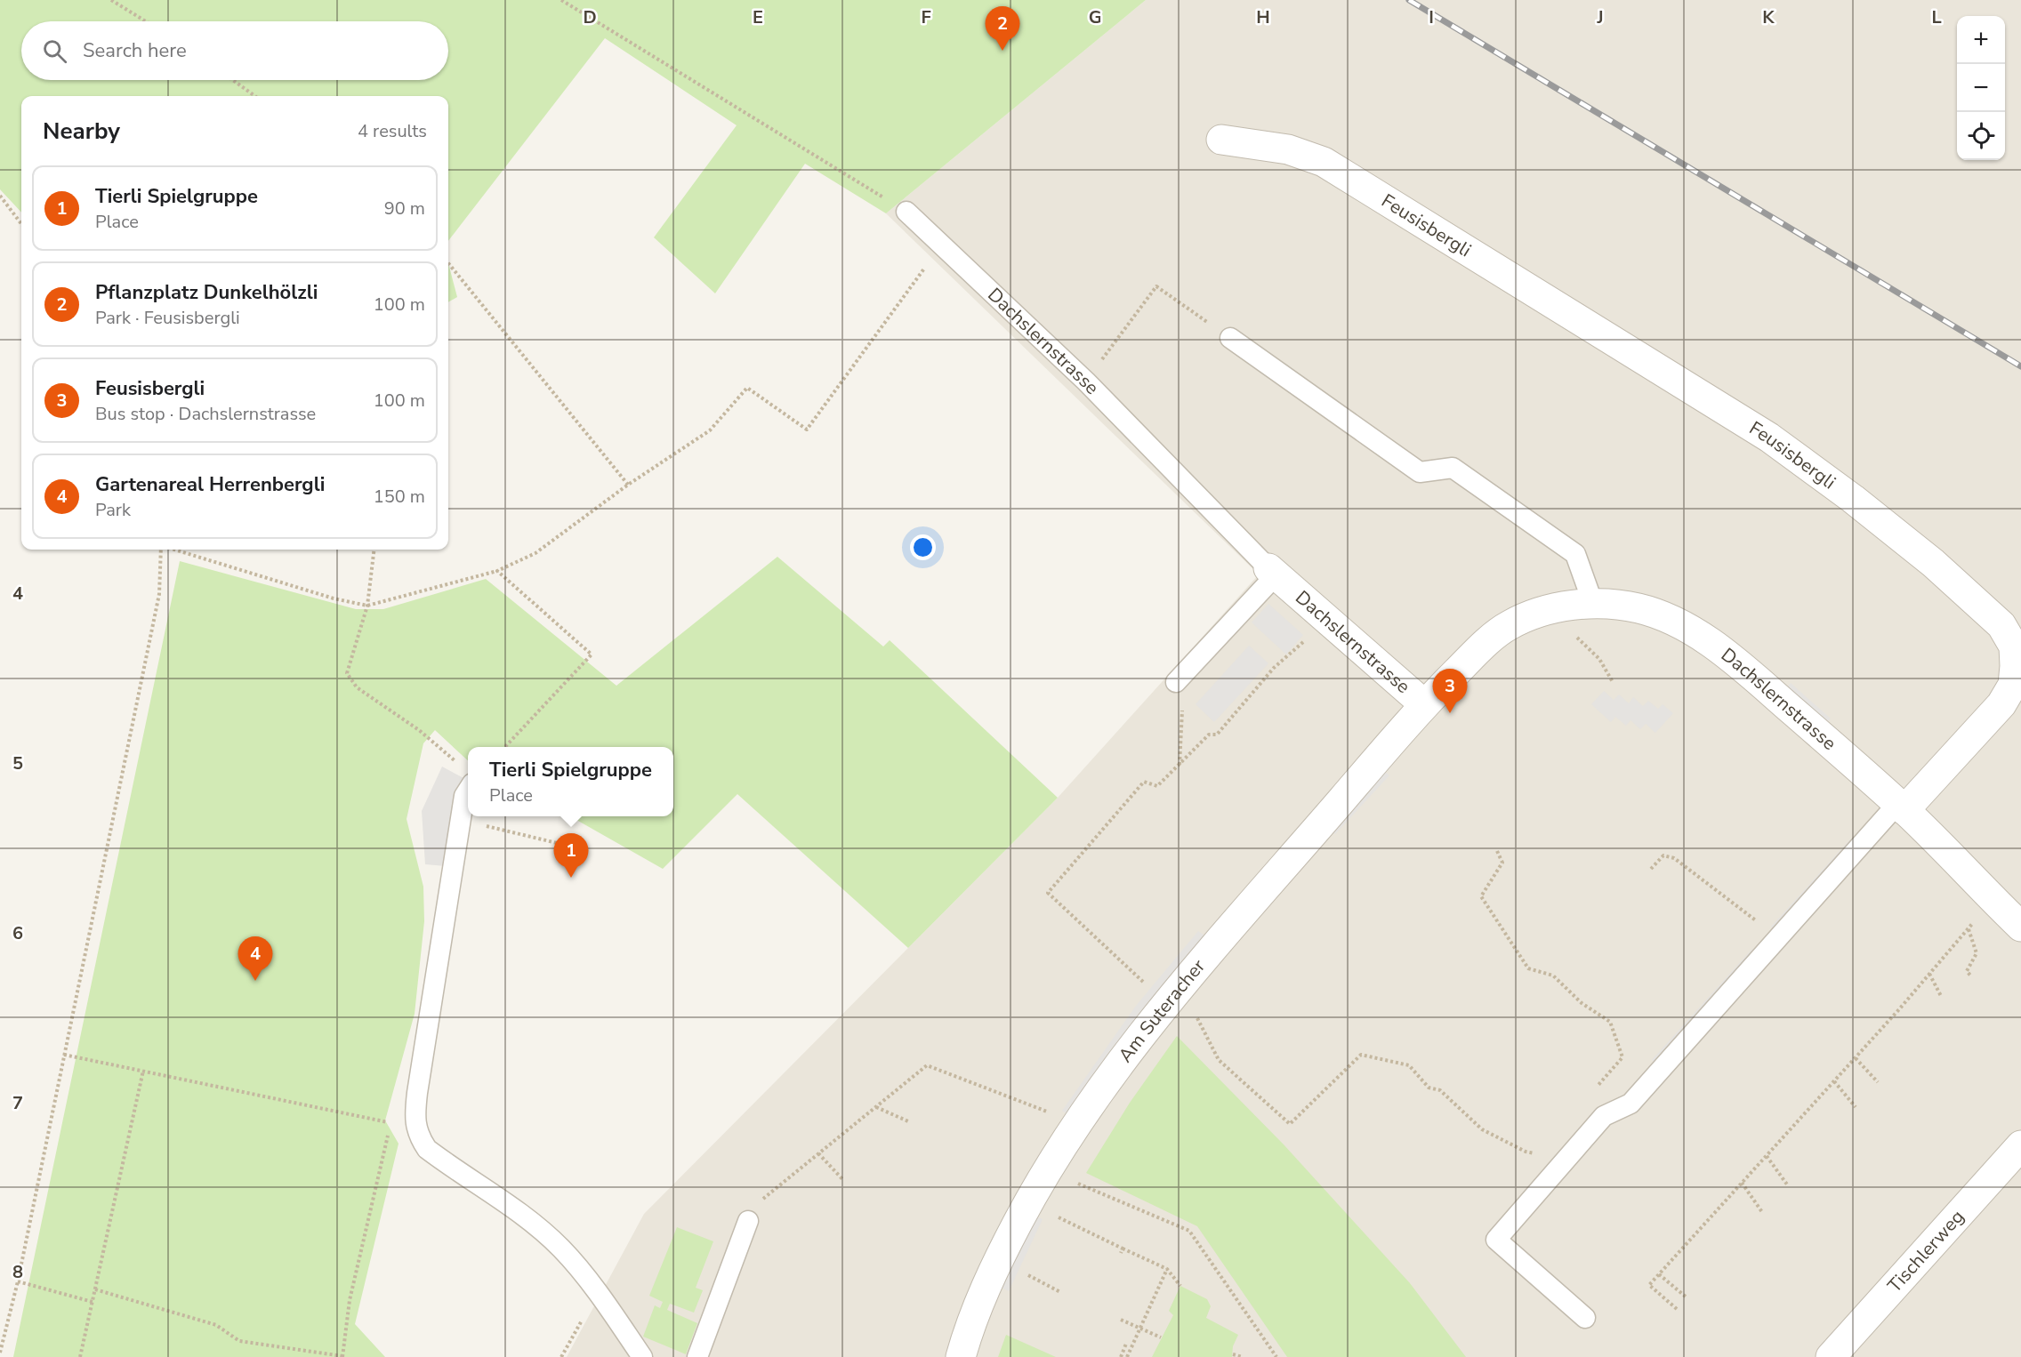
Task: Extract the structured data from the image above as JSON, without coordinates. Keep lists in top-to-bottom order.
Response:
{
  "streets": {
    "street": [
      "Feusisbergli",
      "Dachslernstrasse",
      "Am Suteracher",
      "Tischlerweg"
    ]
  },
  "crossings": [
    ["Feusisbergli", "Dachslernstrasse"],
    ["Dachslernstrasse", "Am Suteracher"]
  ],
  "page": {
    "pins": [
      "2",
      "3",
      "1",
      "4"
    ],
    "map_buttons": ["+", "−"],
    "search": "Search here",
    "heading": ["Nearby", "4 results"],
    "list": [
      {
        "mark": "1",
        "name": "Tierli Spielgruppe",
        "note": "Place",
        "value": "90 m"
      },
      {
        "mark": "2",
        "name": "Pflanzplatz Dunkelhölzli",
        "note": "Park · Feusisbergli",
        "value": "100 m"
      },
      {
        "mark": "3",
        "name": "Feusisbergli",
        "note": "Bus stop · Dachslernstrasse",
        "value": "100 m"
      },
      {
        "mark": "4",
        "name": "Gartenareal Herrenbergli",
        "note": "Park",
        "value": "150 m"
      }
    ],
    "popup": ["Tierli Spielgruppe", "Place"]
  },
  "grid": {
    "columns": [
      "D",
      "E",
      "F",
      "G",
      "H",
      "I",
      "J",
      "K",
      "L"
    ],
    "rows": [
      "4",
      "5",
      "6",
      "7",
      "8"
    ]
  }
}
